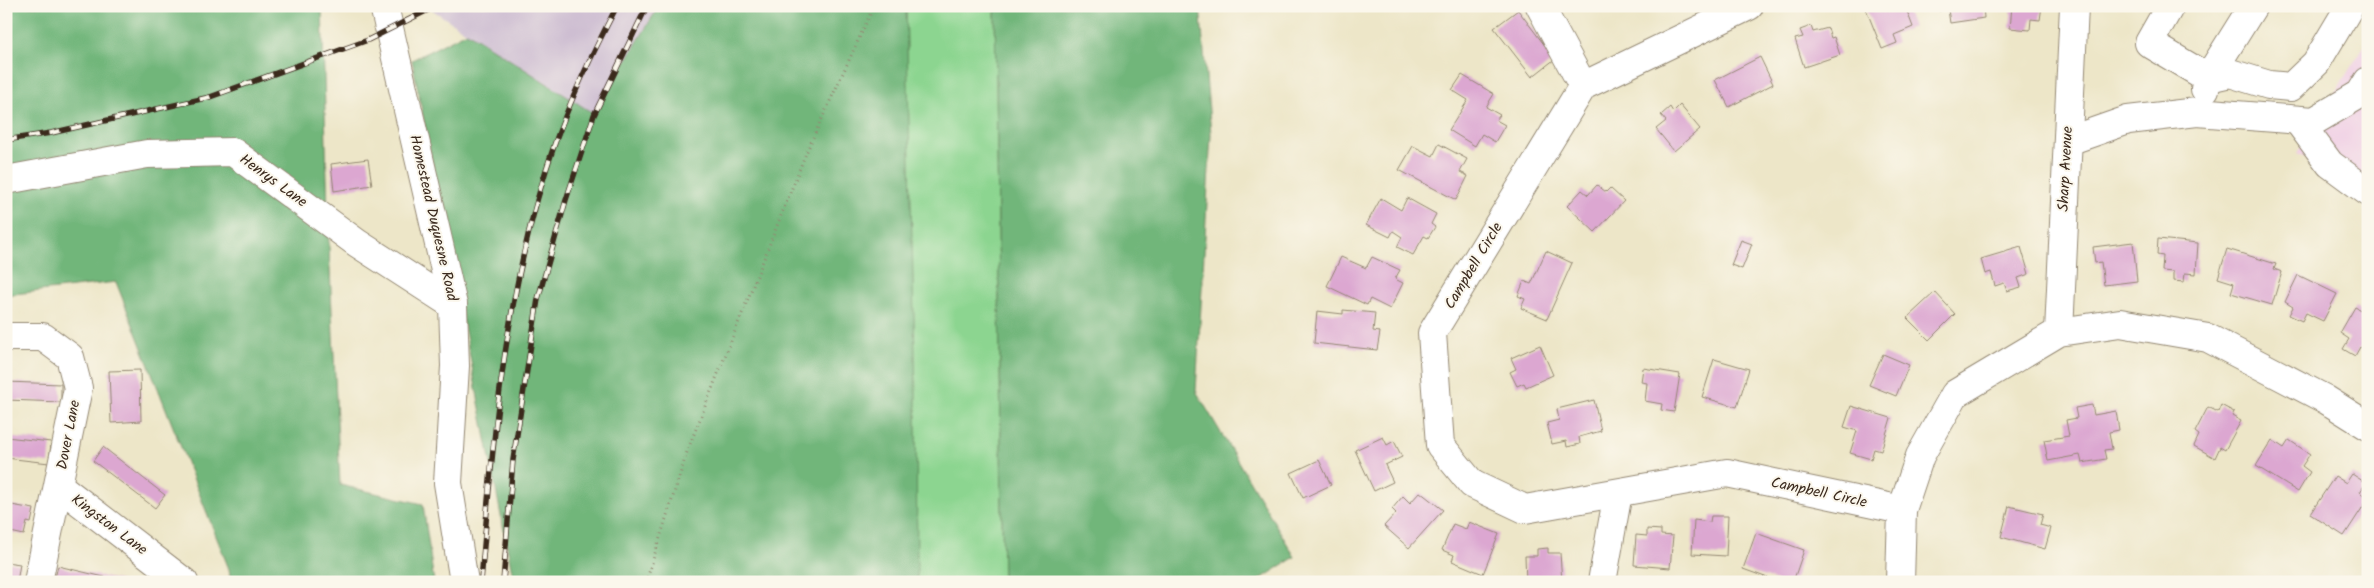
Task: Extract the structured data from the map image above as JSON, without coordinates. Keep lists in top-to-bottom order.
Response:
{
  "streets": {
    "street": [
      "Sharp Avenue",
      "Henrys Lane",
      "Homestead Duquesne Road",
      "Campbell Circle",
      "Dover Lane",
      "Kingston Lane"
    ]
  },
  "crossings": [
    ["Henrys Lane", "Homestead Duquesne Road"],
    ["Dover Lane", "Kingston Lane"]
  ]
}
